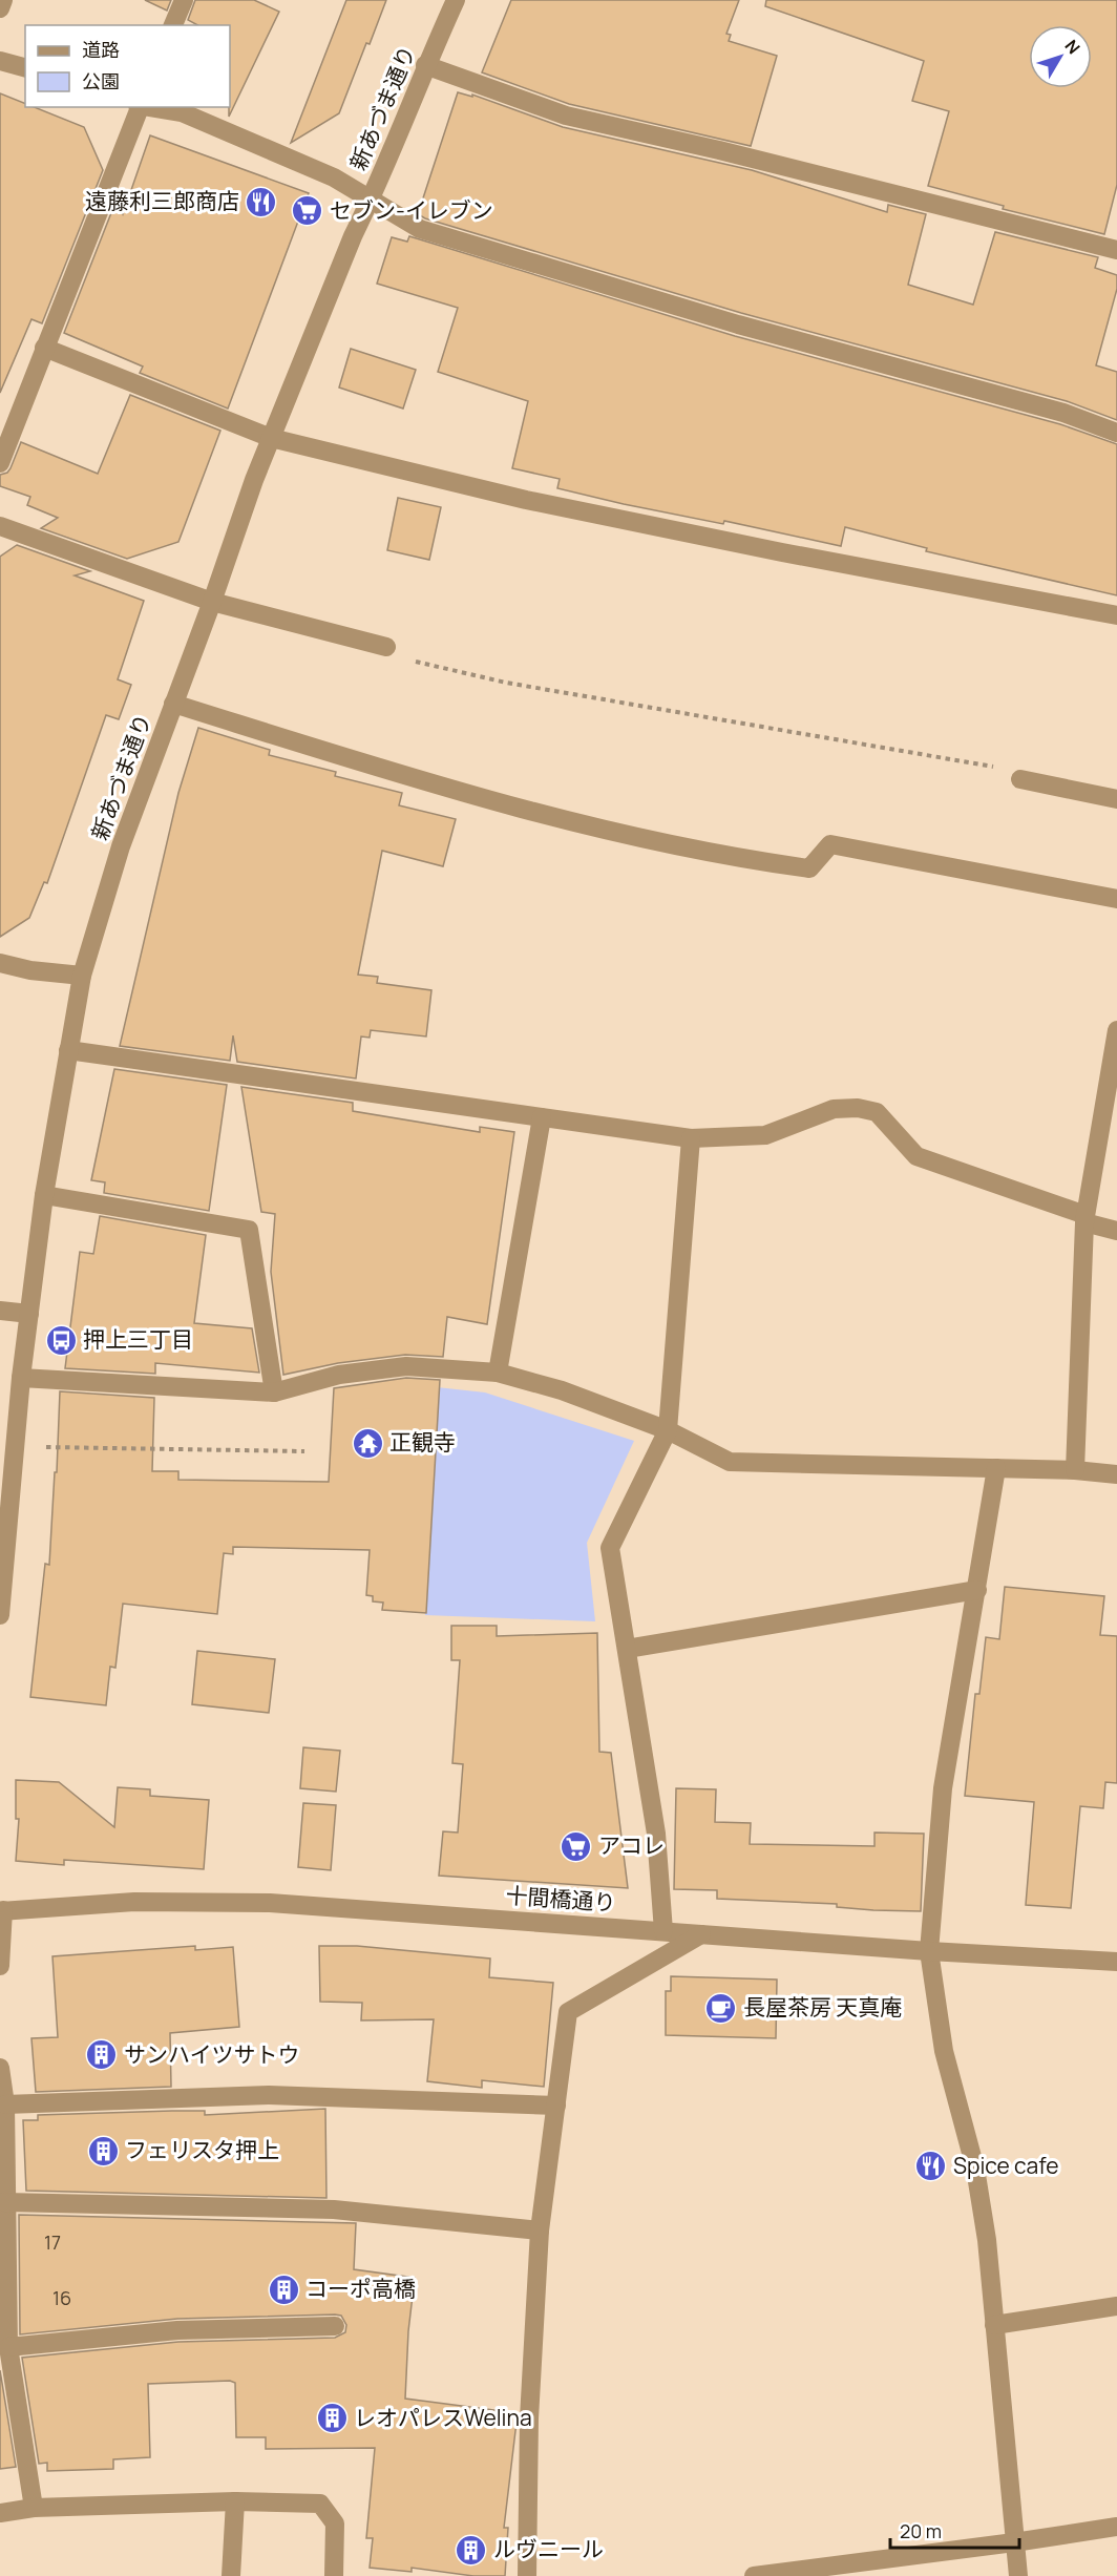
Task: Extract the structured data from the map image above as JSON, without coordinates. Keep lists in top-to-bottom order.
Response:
{
  "streets": {
    "street": ["新あづま通り", "十間橋通り"]
  },
  "places": {
    "restaurant": ["遠藤利三郎商店", "Spice cafe"],
    "supermarket": ["セブン-イレブン", "アコレ"],
    "bus stop": ["押上三丁目"],
    "temple": ["正観寺"],
    "cafe": ["長屋茶房 天真庵"],
    "building": [
      "サンハイツサトウ",
      "フェリスタ押上",
      "コーポ高橋",
      "レオパレスWelina",
      "ルヴニール"
    ]
  },
  "house_numbers": ["17", "16"],
  "legend": ["道路", "公園"],
  "scale_bar": "20 m",
  "north": "top right"
}
